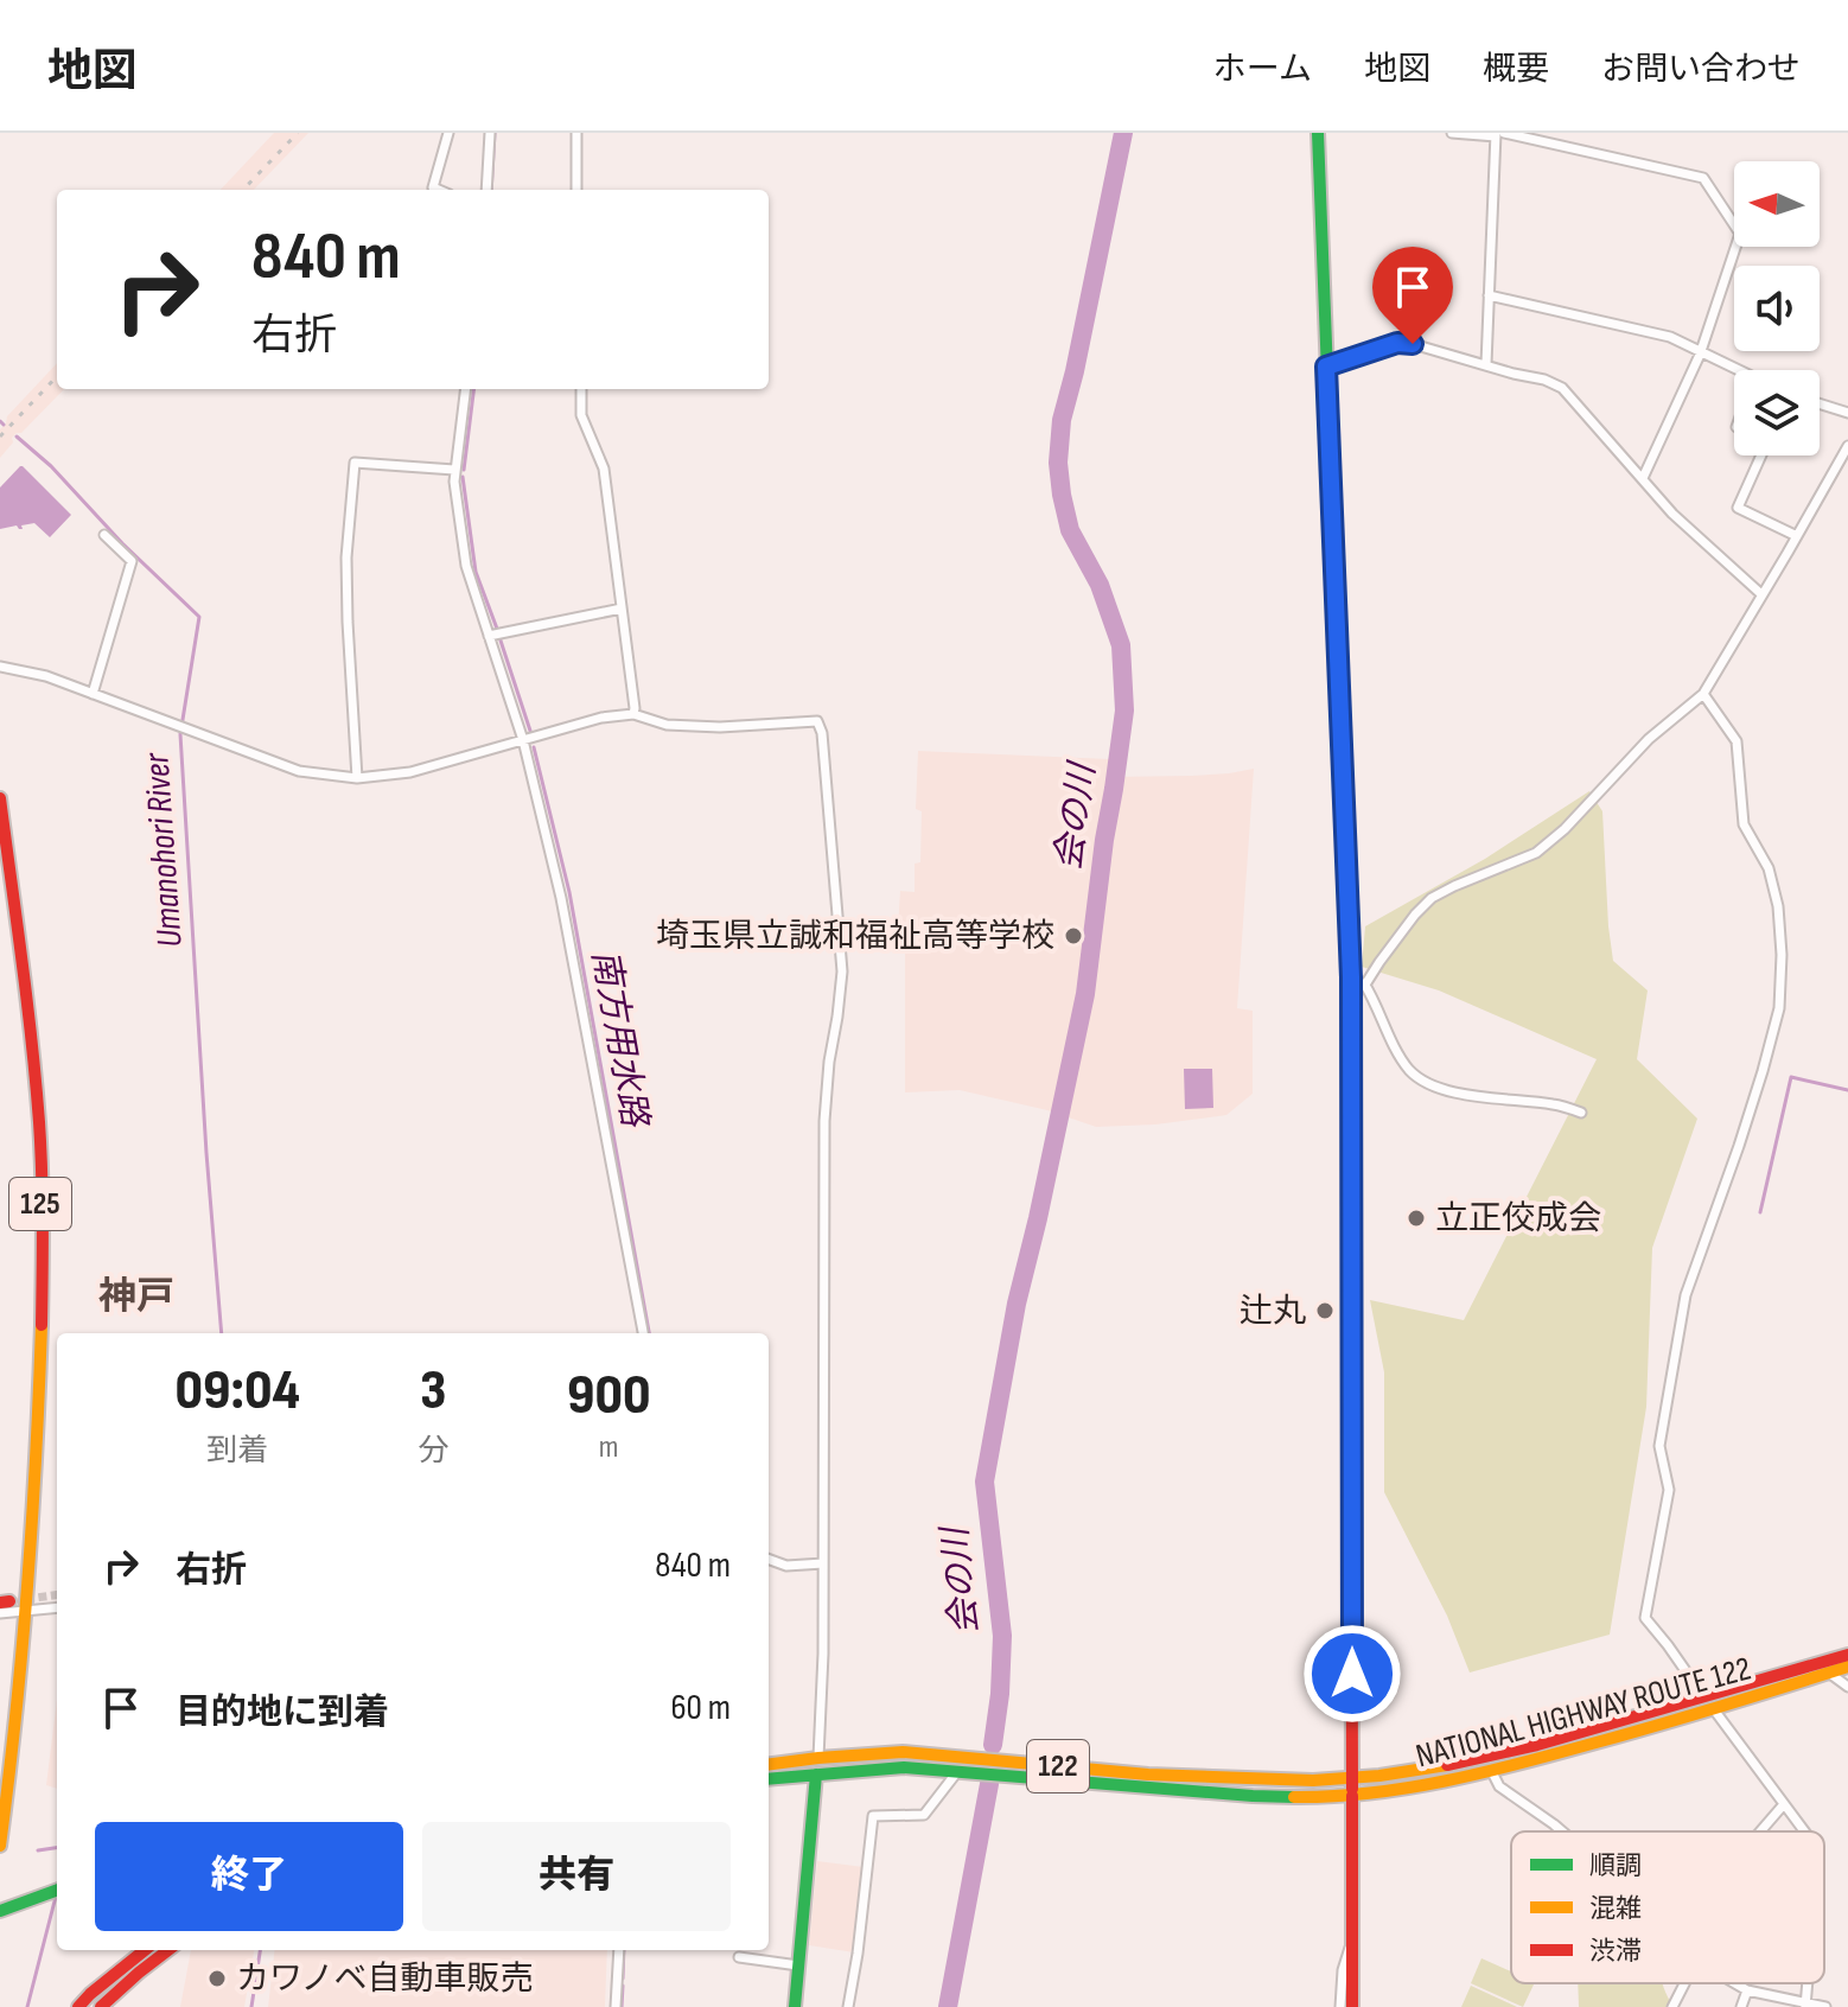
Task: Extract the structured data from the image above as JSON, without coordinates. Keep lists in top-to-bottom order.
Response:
{
  "streets": {
    "main road": ["125", "NATIONAL HIGHWAY ROUTE 122", "122"]
  },
  "districts": ["神戸"],
  "water": ["会の川", "Umanohori River", "南方用水路"],
  "places": [
    "埼玉県立誠和福祉高等学校",
    "立正佼成会",
    "辻丸",
    "カワノベ自動車販売"
  ],
  "legend": ["順調", "混雑", "渋滞"],
  "north": "left",
  "page": {
    "header": "地図",
    "nav": [
      "ホーム",
      "地図",
      "概要",
      "お問い合わせ"
    ],
    "turn": ["840 m", "右折"],
    "eta": [
      "09:04",
      "到着",
      "3",
      "分",
      "900",
      "m"
    ],
    "list": [
      {
        "name": "右折",
        "value": "840 m"
      },
      {
        "name": "目的地に到着",
        "value": "60 m"
      }
    ],
    "buttons": ["終了", "共有"]
  }
}
